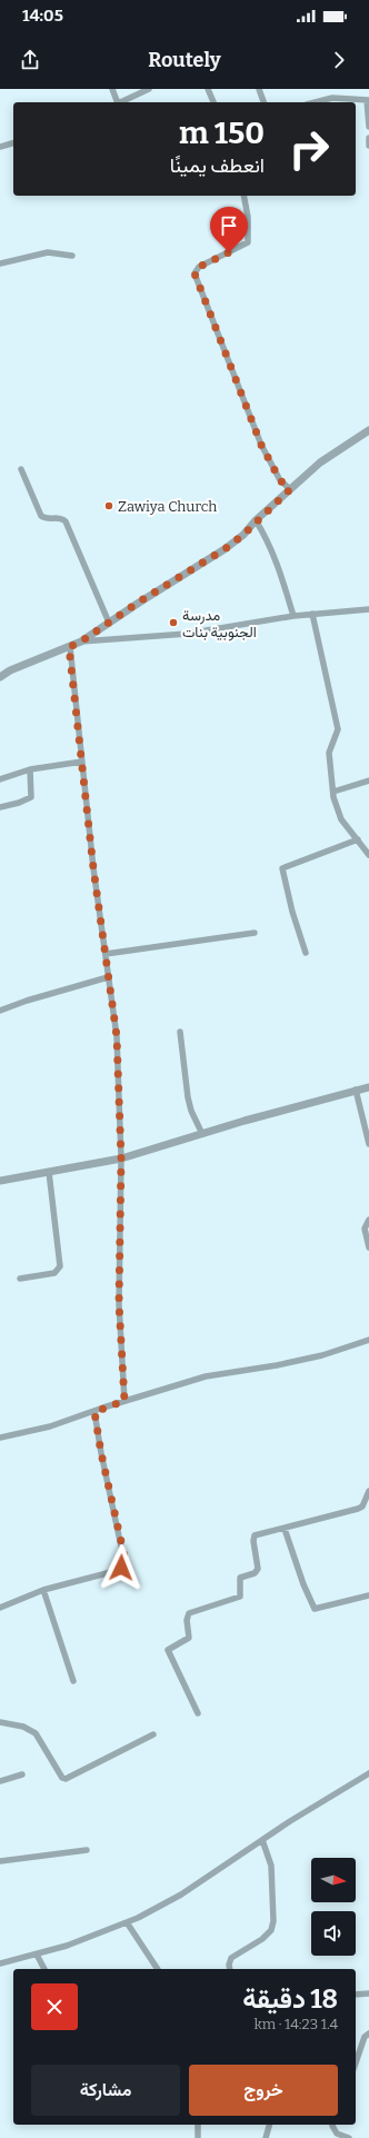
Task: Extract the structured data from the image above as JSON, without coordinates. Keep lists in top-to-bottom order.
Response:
{
  "places": ["Zawiya Church", "مدرسة الجنوبية بنات"],
  "north": "right",
  "page": {
    "status": "14:05",
    "header": "Routely",
    "turn": ["150 m", "انعطف يمينًا"],
    "heading": ["18 دقيقة", "1.4 km · 14:23"],
    "buttons": ["خروج", "مشاركة"]
  }
}
